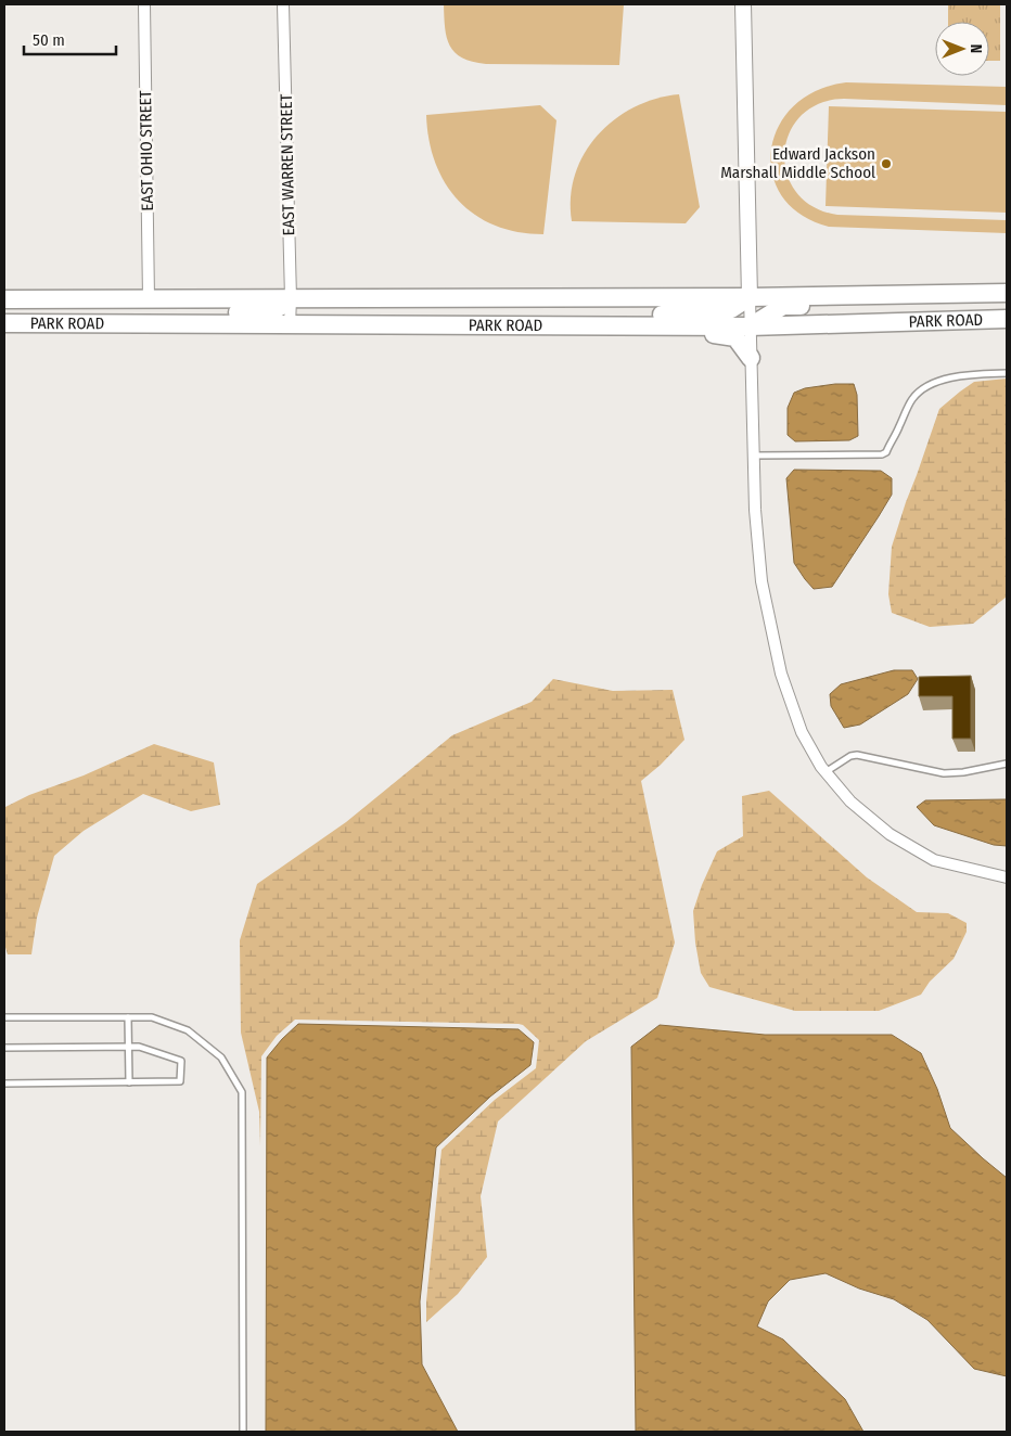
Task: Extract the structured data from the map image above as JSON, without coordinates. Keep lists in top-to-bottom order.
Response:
{
  "streets": {
    "main road": ["PARK ROAD"],
    "street": ["EAST OHIO STREET", "EAST WARREN STREET"]
  },
  "crossings": [
    ["EAST OHIO STREET", "PARK ROAD"],
    ["EAST WARREN STREET", "PARK ROAD"]
  ],
  "places": ["Edward Jackson Marshall Middle School"],
  "scale_bar": "50 m",
  "north": "right"
}
